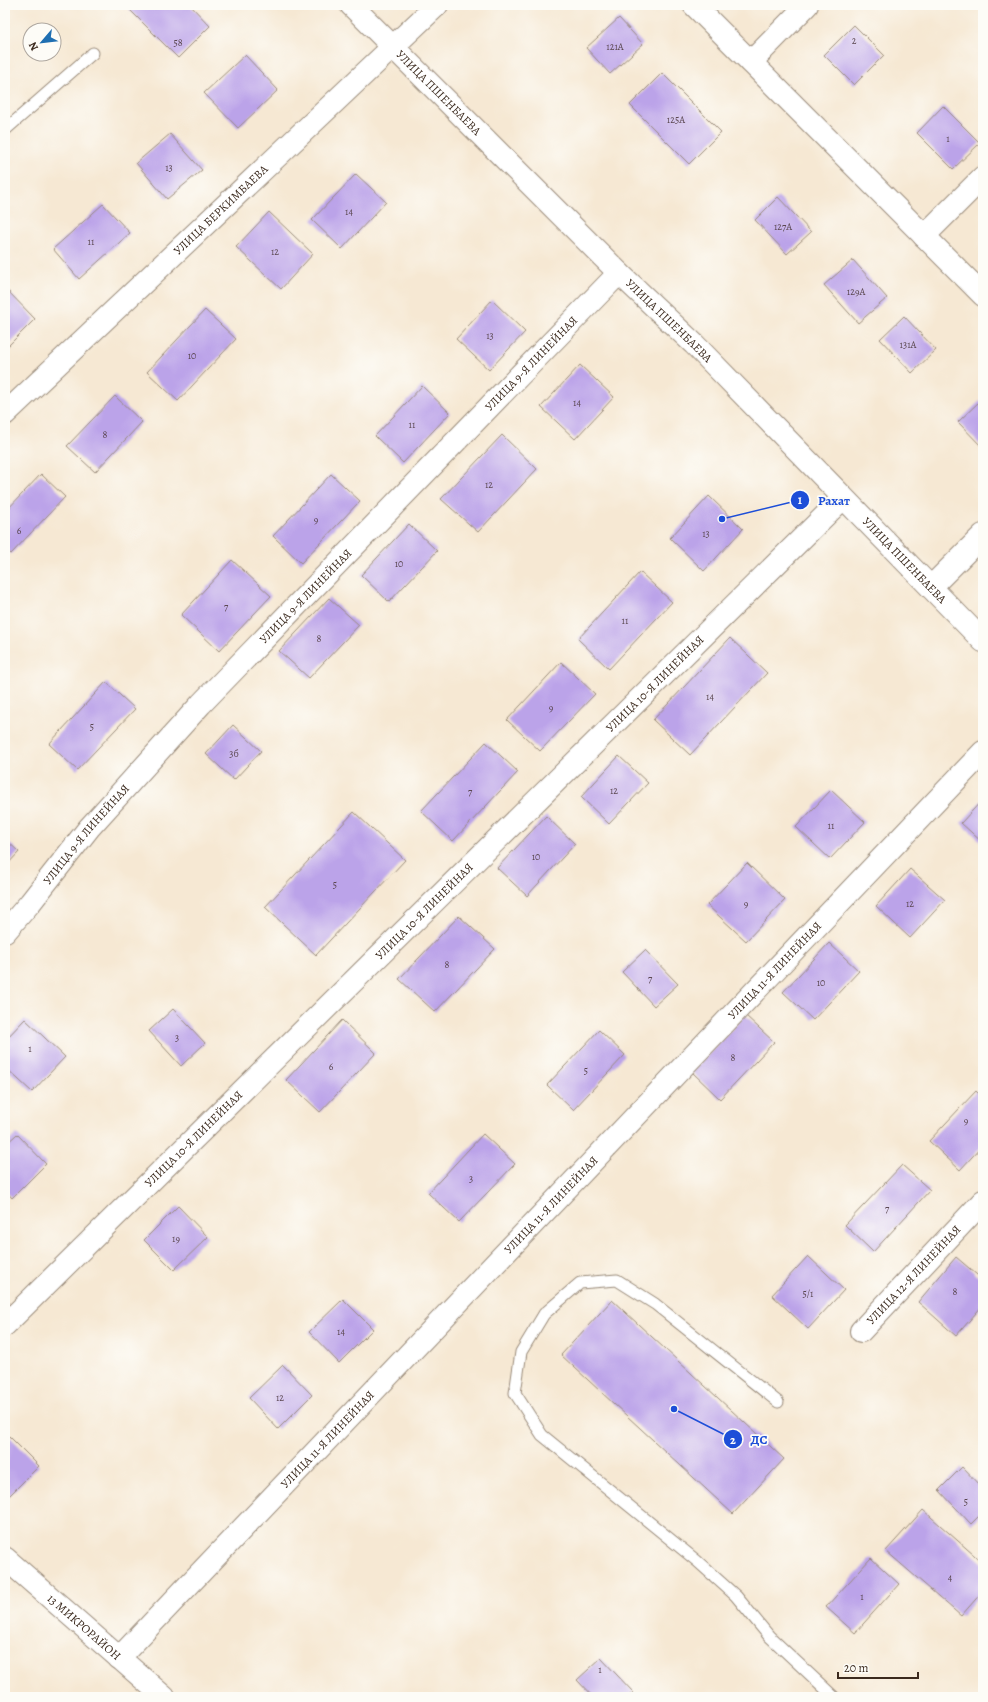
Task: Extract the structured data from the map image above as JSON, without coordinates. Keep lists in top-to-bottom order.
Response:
{
  "streets": {
    "street": [
      "УЛИЦА ПШЕНБАЕВА",
      "УЛИЦА БЕРКИМБАЕВА",
      "УЛИЦА 9-Я ЛИНЕЙНАЯ",
      "УЛИЦА 10-Я ЛИНЕЙНАЯ",
      "УЛИЦА 11-Я ЛИНЕЙНАЯ",
      "УЛИЦА 12-Я ЛИНЕЙНАЯ",
      "13 МИКРОРАЙОН"
    ]
  },
  "crossings": [
    ["УЛИЦА ПШЕНБАЕВА", "УЛИЦА БЕРКИМБАЕВА"],
    ["УЛИЦА ПШЕНБАЕВА", "УЛИЦА 9-Я ЛИНЕЙНАЯ"],
    ["УЛИЦА ПШЕНБАЕВА", "УЛИЦА 10-Я ЛИНЕЙНАЯ"],
    ["УЛИЦА 11-Я ЛИНЕЙНАЯ", "13 МИКРОРАЙОН"]
  ],
  "places": ["Рахат", "ДС"],
  "house_numbers": [
    "2",
    "58",
    "121А",
    "125А",
    "1",
    "13",
    "14",
    "127А",
    "11",
    "12",
    "129А",
    "13",
    "131А",
    "10",
    "14",
    "11",
    "8",
    "12",
    "9",
    "6",
    "13",
    "10",
    "7",
    "11",
    "8",
    "14",
    "9",
    "5",
    "3б",
    "12",
    "7",
    "11",
    "10",
    "5",
    "9",
    "12",
    "8",
    "7",
    "10",
    "3",
    "1",
    "8",
    "6",
    "5",
    "9",
    "3",
    "7",
    "19",
    "8",
    "5/1",
    "14",
    "12",
    "5",
    "4",
    "1",
    "1"
  ],
  "scale_bar": "20 m",
  "north": "bottom left"
}
